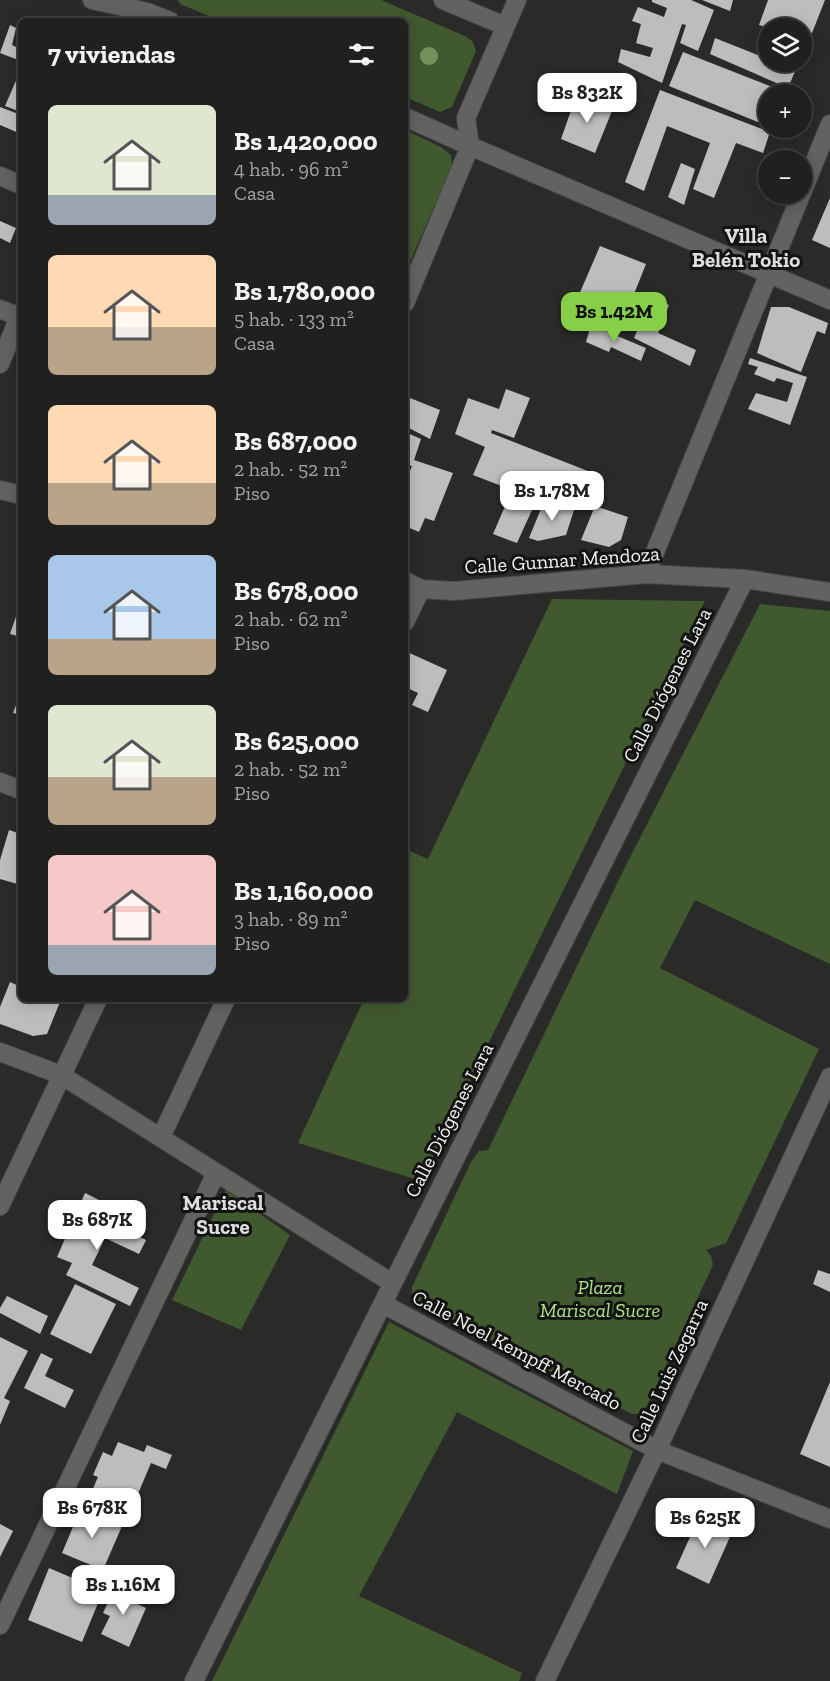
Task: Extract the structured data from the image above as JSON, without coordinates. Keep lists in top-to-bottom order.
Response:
{
  "streets": {
    "street": [
      "Calle Gunnar Mendoza",
      "Calle Diógenes Lara",
      "Calle Noel Kempff Mercado",
      "Calle Luis Zegarra"
    ]
  },
  "crossings": [
    ["Calle Gunnar Mendoza", "Calle Diógenes Lara"],
    ["Calle Diógenes Lara", "Calle Noel Kempff Mercado"],
    ["Calle Noel Kempff Mercado", "Calle Luis Zegarra"]
  ],
  "districts": ["Villa Belén Tokio", "Mariscal Sucre"],
  "parks": ["Plaza Mariscal Sucre"],
  "page": {
    "map_buttons": ["+", "−"],
    "heading": "7 viviendas",
    "price": [
      "Bs 832K",
      "Bs 1.42M",
      "Bs 1.78M",
      "Bs 687K",
      "Bs 678K",
      "Bs 625K",
      "Bs 1.16M"
    ],
    "list": [
      {
        "name": "Bs 1,420,000",
        "note": "4 hab. · 96 m² · Casa"
      },
      {
        "name": "Bs 1,780,000",
        "note": "5 hab. · 133 m² · Casa"
      },
      {
        "name": "Bs 687,000",
        "note": "2 hab. · 52 m² · Piso"
      },
      {
        "name": "Bs 678,000",
        "note": "2 hab. · 62 m² · Piso"
      },
      {
        "name": "Bs 625,000",
        "note": "2 hab. · 52 m² · Piso"
      },
      {
        "name": "Bs 1,160,000",
        "note": "3 hab. · 89 m² · Piso"
      }
    ]
  }
}
